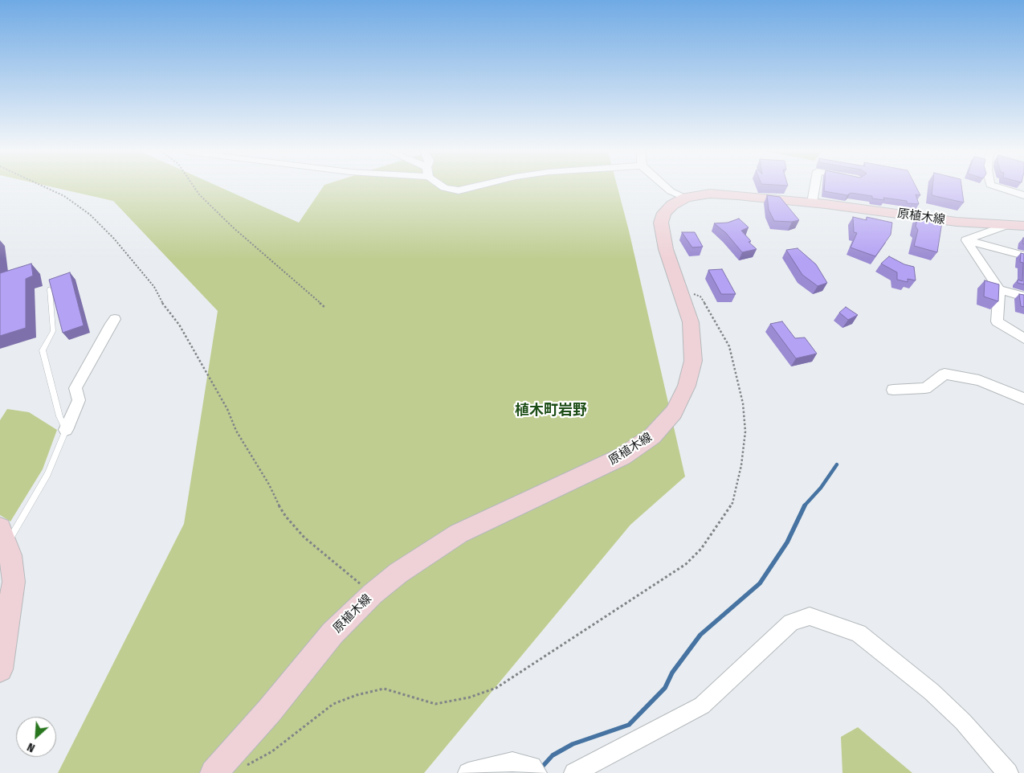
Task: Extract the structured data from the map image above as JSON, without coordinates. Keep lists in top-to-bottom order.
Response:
{
  "streets": {
    "main road": ["原植木線"]
  },
  "districts": ["植木町岩野"],
  "north": "bottom left"
}
